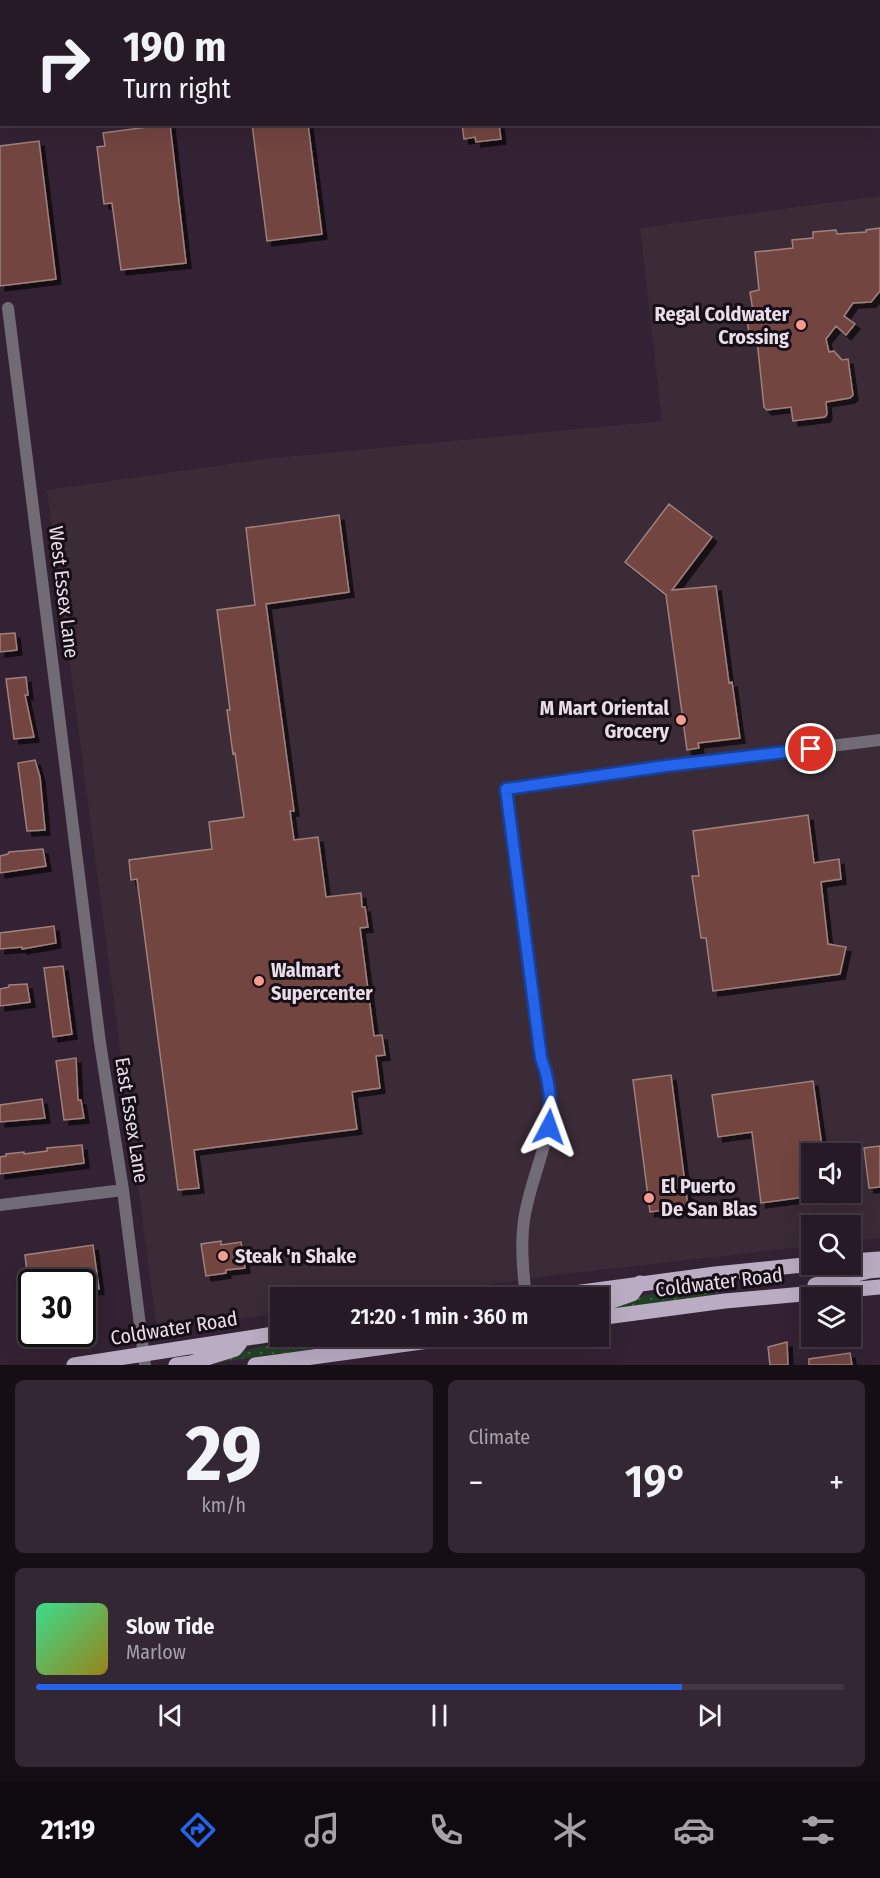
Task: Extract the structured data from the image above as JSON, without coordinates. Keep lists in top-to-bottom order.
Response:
{
  "streets": {
    "main road": ["Coldwater Road"],
    "street": ["West Essex Lane", "East Essex Lane"]
  },
  "crossings": [
    ["West Essex Lane", "East Essex Lane"],
    ["East Essex Lane", "Coldwater Road"]
  ],
  "places": [
    "Regal Coldwater Crossing",
    "M Mart Oriental Grocery",
    "Walmart Supercenter",
    "El Puerto De San Blas",
    "Steak 'n Shake"
  ],
  "page": {
    "turn": ["190 m", "Turn right"],
    "limit": "30",
    "trip": "21:20 · 1 min · 360 m",
    "tile": [
      ["29", "km/h"],
      "Climate"
    ],
    "heat": ["−", "19°", "+"],
    "song": ["Slow Tide", "Marlow"],
    "tabs": "21:19"
  }
}
